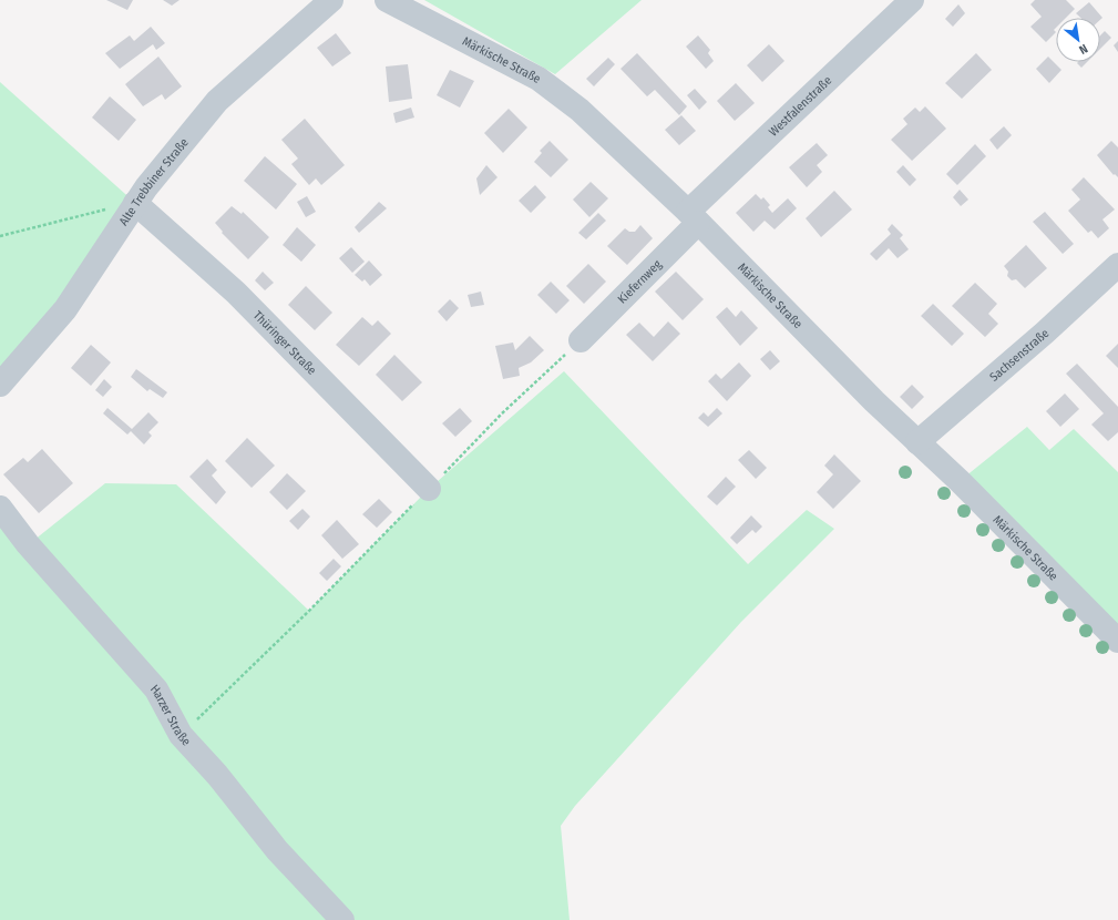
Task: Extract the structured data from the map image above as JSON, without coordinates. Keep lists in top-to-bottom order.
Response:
{
  "streets": {
    "street": [
      "Märkische Straße",
      "Westfalenstraße",
      "Alte Trebbiner Straße",
      "Kiefernweg",
      "Thüringer Straße",
      "Sachsenstraße",
      "Harzer Straße"
    ]
  },
  "crossings": [
    ["Märkische Straße", "Westfalenstraße"],
    ["Märkische Straße", "Kiefernweg"],
    ["Märkische Straße", "Sachsenstraße"],
    ["Westfalenstraße", "Kiefernweg"],
    ["Alte Trebbiner Straße", "Thüringer Straße"]
  ],
  "north": "bottom right"
}
